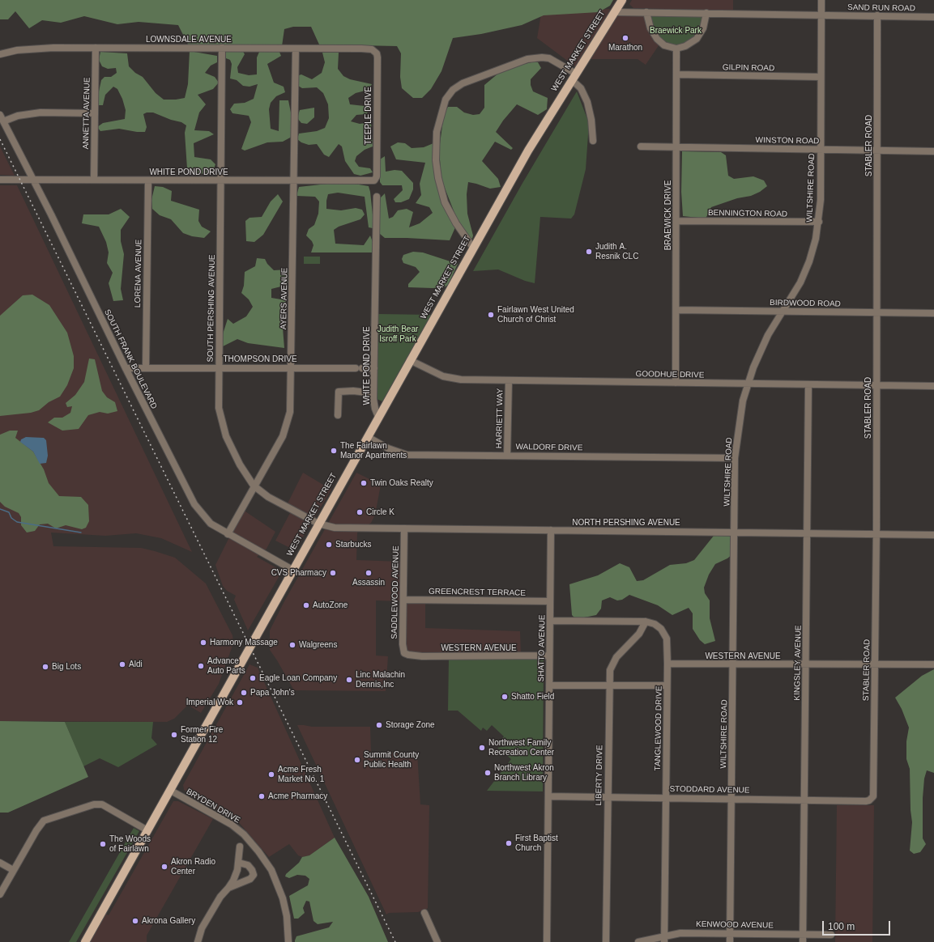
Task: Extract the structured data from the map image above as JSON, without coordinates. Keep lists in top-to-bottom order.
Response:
{
  "streets": {
    "main road": ["WEST MARKET STREET"],
    "street": [
      "SAND RUN ROAD",
      "LOWNSDALE AVENUE",
      "GILPIN ROAD",
      "ANNETTA AVENUE",
      "TEEPLE DRIVE",
      "WINSTON ROAD",
      "STABLER ROAD",
      "WHITE POND DRIVE",
      "WILTSHIRE ROAD",
      "BENNINGTON ROAD",
      "BRAEWICK DRIVE",
      "LORENA AVENUE",
      "AYERS AVENUE",
      "BIRDWOOD ROAD",
      "SOUTH PERSHING AVENUE",
      "SOUTH FRANK BOULEVARD",
      "THOMPSON DRIVE",
      "GOODHUE DRIVE",
      "HARRIETT WAY",
      "WALDORF DRIVE",
      "NORTH PERSHING AVENUE",
      "SADDLEWOOD AVENUE",
      "GREENCREST TERRACE",
      "WESTERN AVENUE",
      "SHATTO AVENUE",
      "KINGSLEY AVENUE",
      "TANGLEWOOD DRIVE",
      "LIBERTY DRIVE",
      "STODDARD AVENUE",
      "BRYDEN DRIVE",
      "KENWOOD AVENUE"
    ]
  },
  "crossings": [
    ["SAND RUN ROAD", "WEST MARKET STREET"],
    ["SAND RUN ROAD", "STABLER ROAD"],
    ["SAND RUN ROAD", "WILTSHIRE ROAD"],
    ["LOWNSDALE AVENUE", "ANNETTA AVENUE"],
    ["LOWNSDALE AVENUE", "TEEPLE DRIVE"],
    ["LOWNSDALE AVENUE", "AYERS AVENUE"],
    ["LOWNSDALE AVENUE", "SOUTH PERSHING AVENUE"],
    ["WEST MARKET STREET", "WHITE POND DRIVE"],
    ["WEST MARKET STREET", "SOUTH PERSHING AVENUE"],
    ["WEST MARKET STREET", "SOUTH FRANK BOULEVARD"],
    ["WEST MARKET STREET", "GOODHUE DRIVE"],
    ["WEST MARKET STREET", "WALDORF DRIVE"],
    ["WEST MARKET STREET", "NORTH PERSHING AVENUE"],
    ["WEST MARKET STREET", "BRYDEN DRIVE"],
    ["GILPIN ROAD", "WILTSHIRE ROAD"],
    ["GILPIN ROAD", "BRAEWICK DRIVE"],
    ["ANNETTA AVENUE", "WHITE POND DRIVE"],
    ["TEEPLE DRIVE", "WHITE POND DRIVE"],
    ["WINSTON ROAD", "STABLER ROAD"],
    ["WINSTON ROAD", "WILTSHIRE ROAD"],
    ["WINSTON ROAD", "BRAEWICK DRIVE"],
    ["STABLER ROAD", "BIRDWOOD ROAD"],
    ["STABLER ROAD", "GOODHUE DRIVE"],
    ["STABLER ROAD", "NORTH PERSHING AVENUE"],
    ["STABLER ROAD", "WESTERN AVENUE"],
    ["STABLER ROAD", "STODDARD AVENUE"],
    ["WHITE POND DRIVE", "LORENA AVENUE"],
    ["WHITE POND DRIVE", "AYERS AVENUE"],
    ["WHITE POND DRIVE", "SOUTH PERSHING AVENUE"],
    ["WHITE POND DRIVE", "SOUTH FRANK BOULEVARD"],
    ["WILTSHIRE ROAD", "BENNINGTON ROAD"],
    ["WILTSHIRE ROAD", "BIRDWOOD ROAD"],
    ["WILTSHIRE ROAD", "GOODHUE DRIVE"],
    ["WILTSHIRE ROAD", "WALDORF DRIVE"],
    ["WILTSHIRE ROAD", "NORTH PERSHING AVENUE"],
    ["WILTSHIRE ROAD", "WESTERN AVENUE"],
    ["WILTSHIRE ROAD", "STODDARD AVENUE"],
    ["WILTSHIRE ROAD", "KENWOOD AVENUE"],
    ["BENNINGTON ROAD", "BRAEWICK DRIVE"],
    ["BRAEWICK DRIVE", "BIRDWOOD ROAD"],
    ["BRAEWICK DRIVE", "GOODHUE DRIVE"],
    ["LORENA AVENUE", "THOMPSON DRIVE"],
    ["AYERS AVENUE", "SOUTH PERSHING AVENUE"],
    ["AYERS AVENUE", "SOUTH FRANK BOULEVARD"],
    ["AYERS AVENUE", "THOMPSON DRIVE"],
    ["SOUTH PERSHING AVENUE", "THOMPSON DRIVE"],
    ["SOUTH PERSHING AVENUE", "NORTH PERSHING AVENUE"],
    ["SOUTH FRANK BOULEVARD", "THOMPSON DRIVE"],
    ["GOODHUE DRIVE", "HARRIETT WAY"],
    ["GOODHUE DRIVE", "KINGSLEY AVENUE"],
    ["HARRIETT WAY", "WALDORF DRIVE"],
    ["NORTH PERSHING AVENUE", "SADDLEWOOD AVENUE"],
    ["NORTH PERSHING AVENUE", "SHATTO AVENUE"],
    ["NORTH PERSHING AVENUE", "KINGSLEY AVENUE"],
    ["SADDLEWOOD AVENUE", "GREENCREST TERRACE"],
    ["SADDLEWOOD AVENUE", "WESTERN AVENUE"],
    ["GREENCREST TERRACE", "SHATTO AVENUE"],
    ["WESTERN AVENUE", "SHATTO AVENUE"],
    ["WESTERN AVENUE", "KINGSLEY AVENUE"],
    ["WESTERN AVENUE", "TANGLEWOOD DRIVE"],
    ["SHATTO AVENUE", "TANGLEWOOD DRIVE"],
    ["SHATTO AVENUE", "STODDARD AVENUE"],
    ["KINGSLEY AVENUE", "STODDARD AVENUE"],
    ["KINGSLEY AVENUE", "KENWOOD AVENUE"],
    ["TANGLEWOOD DRIVE", "LIBERTY DRIVE"],
    ["TANGLEWOOD DRIVE", "STODDARD AVENUE"],
    ["TANGLEWOOD DRIVE", "KENWOOD AVENUE"],
    ["LIBERTY DRIVE", "STODDARD AVENUE"]
  ],
  "parks": ["Braewick Park", "Judith Bear Isroff Park"],
  "places": [
    "Marathon",
    "Judith A. Resnik CLC",
    "Fairlawn West United Church of Christ",
    "The Fairlawn Manor Apartments",
    "Twin Oaks Realty",
    "Circle K",
    "Starbucks",
    "CVS Pharmacy",
    "Assassin",
    "AutoZone",
    "Harmony Massage",
    "Walgreens",
    "Aldi",
    "Advance Auto Parts",
    "Big Lots",
    "Eagle Loan Company",
    "Linc Malachin Dennis,Inc",
    "Papa John's",
    "Shatto Field",
    "Imperial Wok",
    "Storage Zone",
    "Former Fire Station 12",
    "Northwest Family Recreation Center",
    "Summit County Public Health",
    "Northwest Akron Branch Library",
    "Acme Fresh Market No. 1",
    "Acme Pharmacy",
    "First Baptist Church",
    "The Woods of Fairlawn",
    "Akron Radio Center",
    "Akrona Gallery"
  ],
  "scale_bar": "100 m"
}
